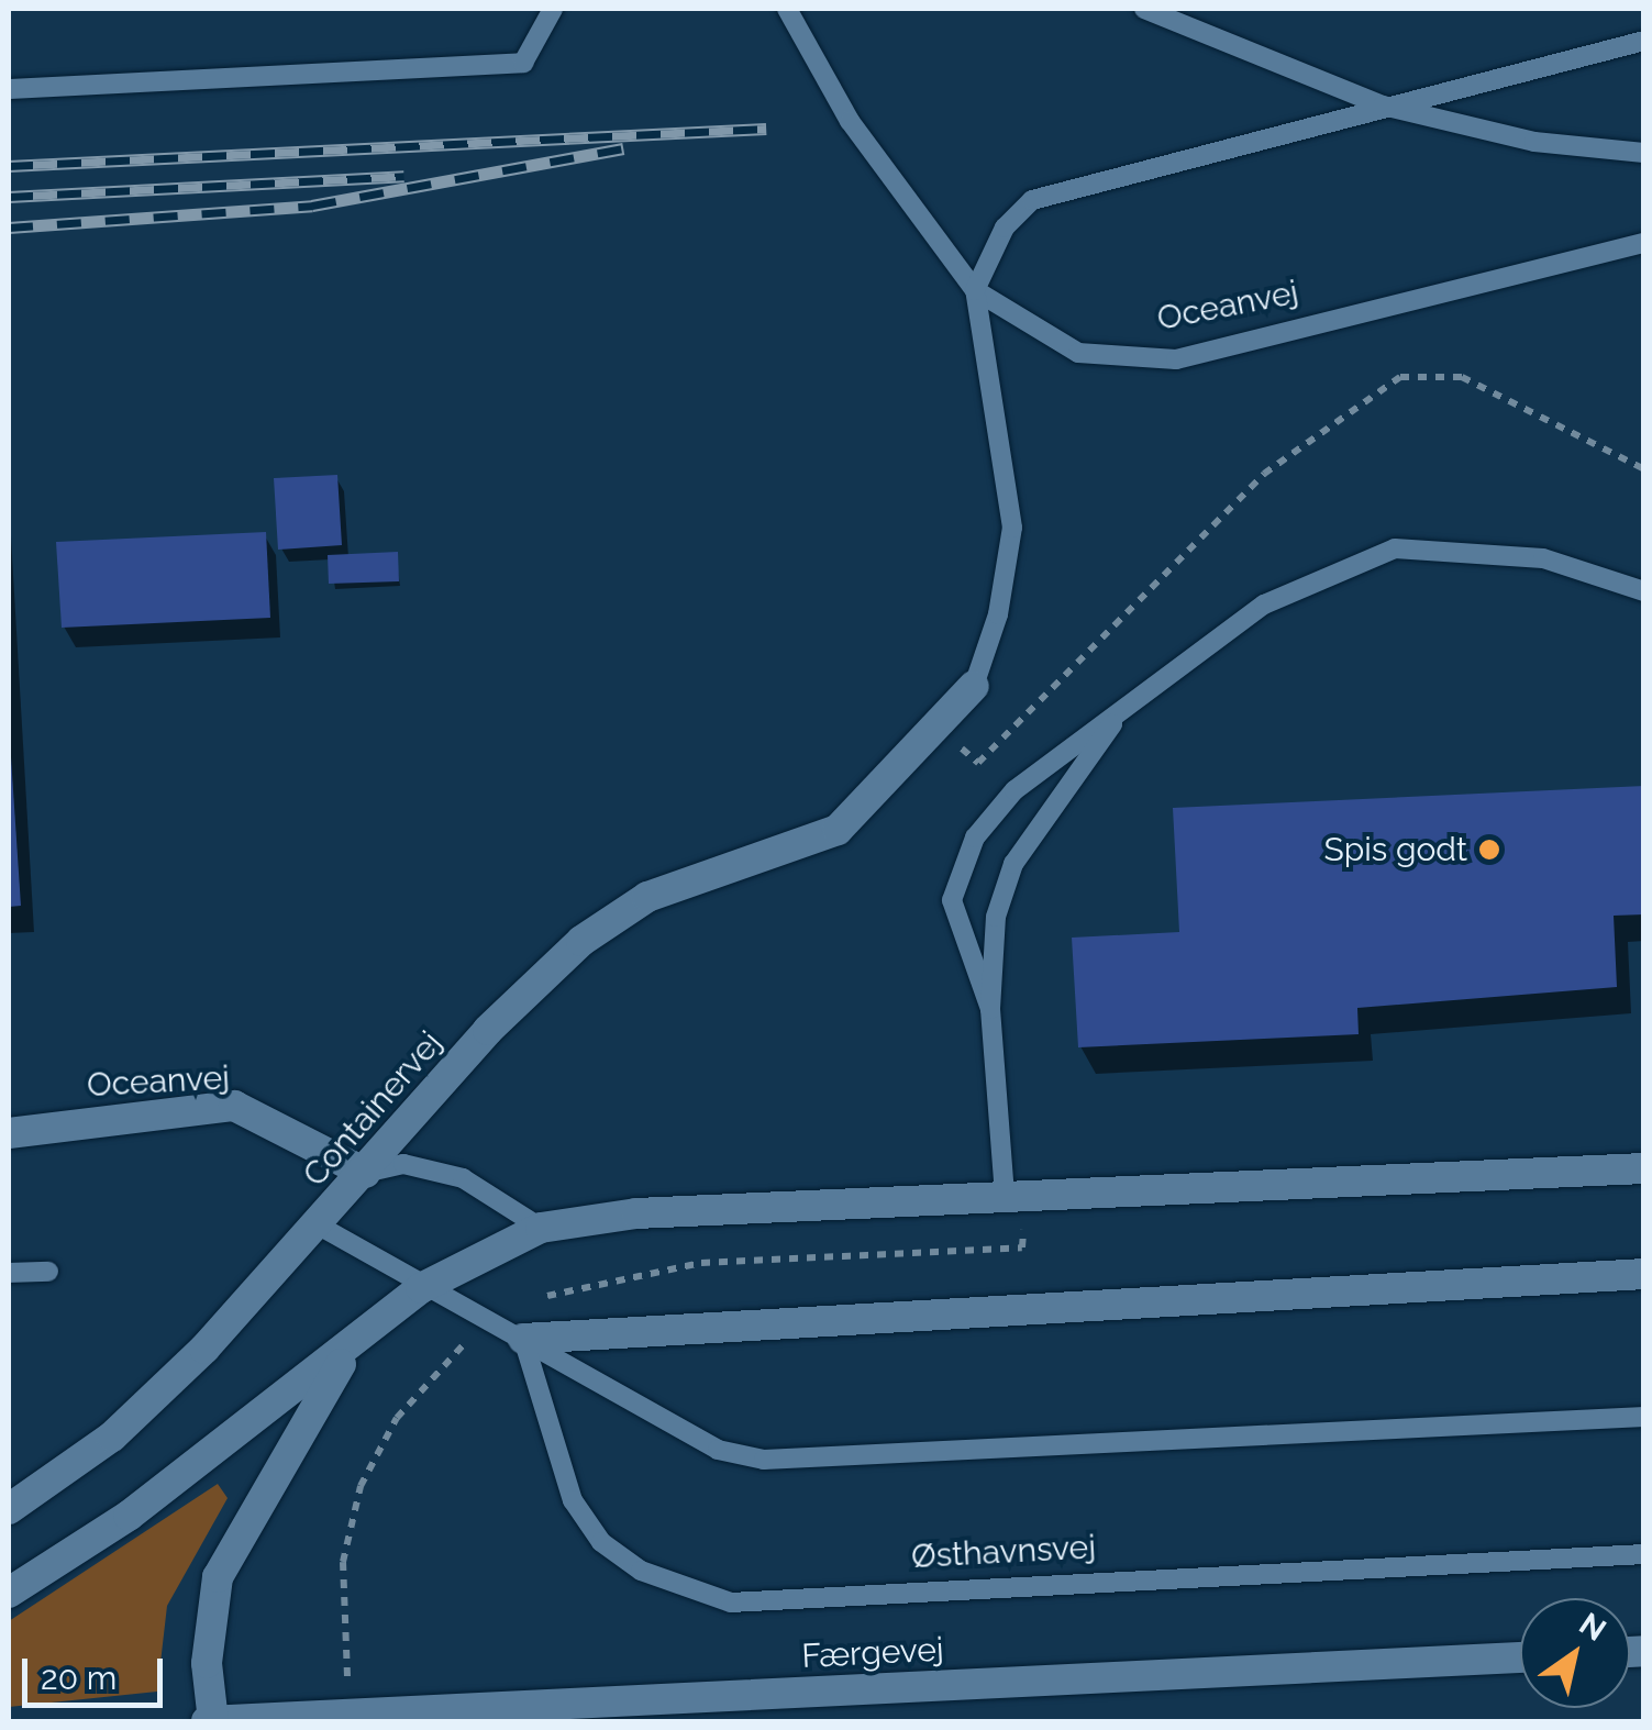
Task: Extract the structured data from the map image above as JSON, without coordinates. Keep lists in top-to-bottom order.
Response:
{
  "streets": {
    "street": ["Oceanvej", "Containervej", "Færgevej"],
    "lane": ["Østhavnsvej"]
  },
  "crossings": [
    ["Oceanvej", "Containervej"]
  ],
  "places": ["Spis godt"],
  "scale_bar": "20 m",
  "north": "top right"
}
